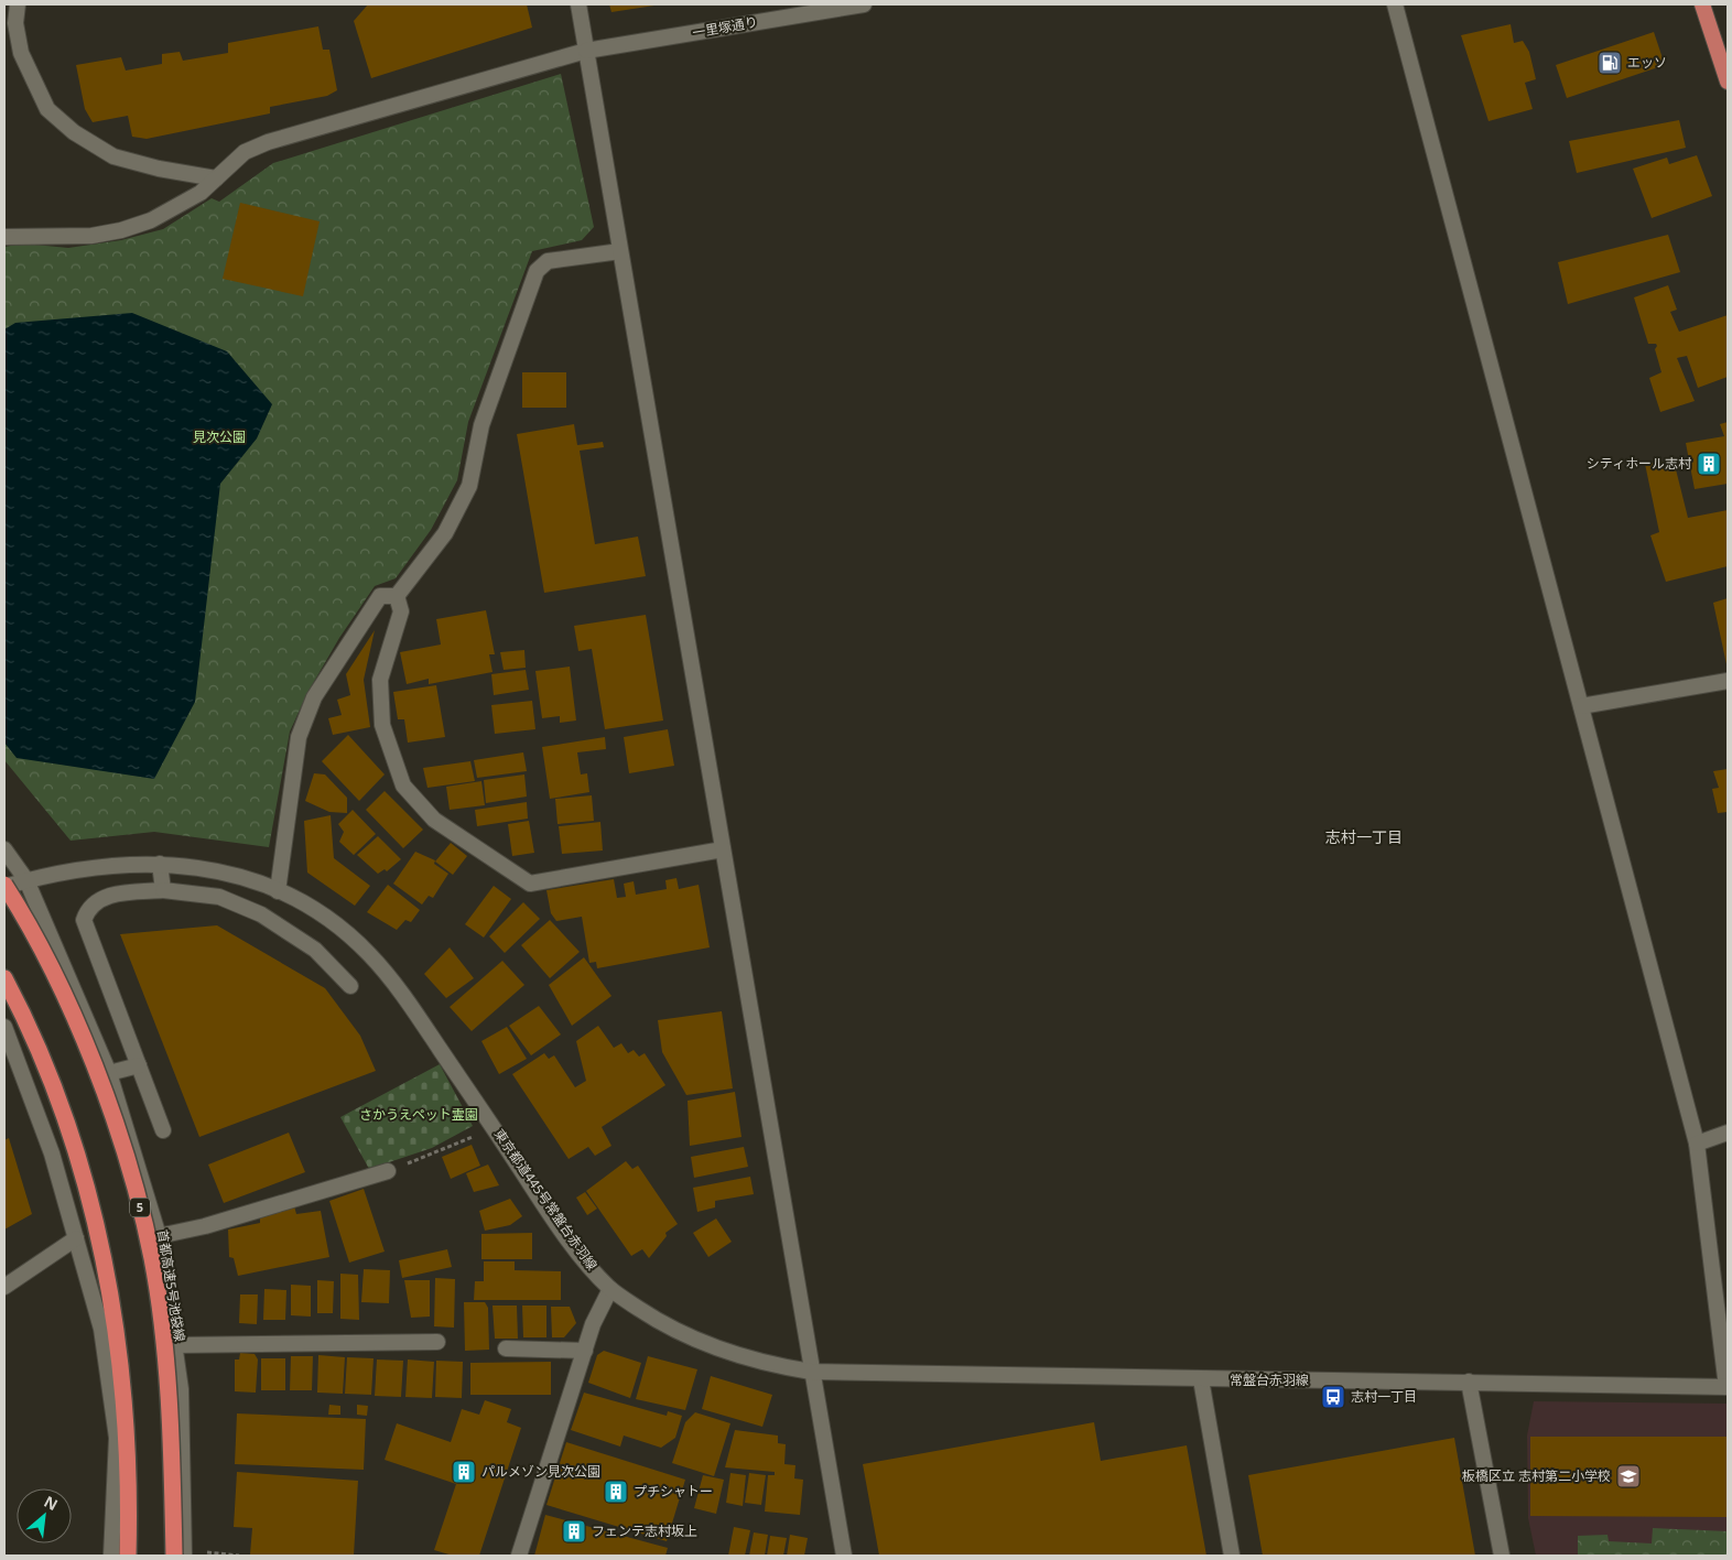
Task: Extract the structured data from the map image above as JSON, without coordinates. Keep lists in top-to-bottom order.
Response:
{
  "streets": {
    "highway": ["5", "首都高速5号池袋線"],
    "street": ["一里塚通り", "東京都道445号常盤台赤羽線", "常盤台赤羽線"]
  },
  "crossings": [
    ["東京都道445号常盤台赤羽線", "首都高速5号池袋線"],
    ["東京都道445号常盤台赤羽線", "常盤台赤羽線"]
  ],
  "districts": ["志村一丁目"],
  "parks": ["見次公園", "さかうえペット霊園"],
  "places": {
    "fuel station": ["エッソ"],
    "building": [
      "シティホール志村",
      "パルメゾン見次公園",
      "プチシャトー",
      "フェンテ志村坂上"
    ],
    "bus stop": ["志村一丁目"],
    "school or university": ["板橋区立 志村第二小学校"]
  },
  "north": "top right"
}
